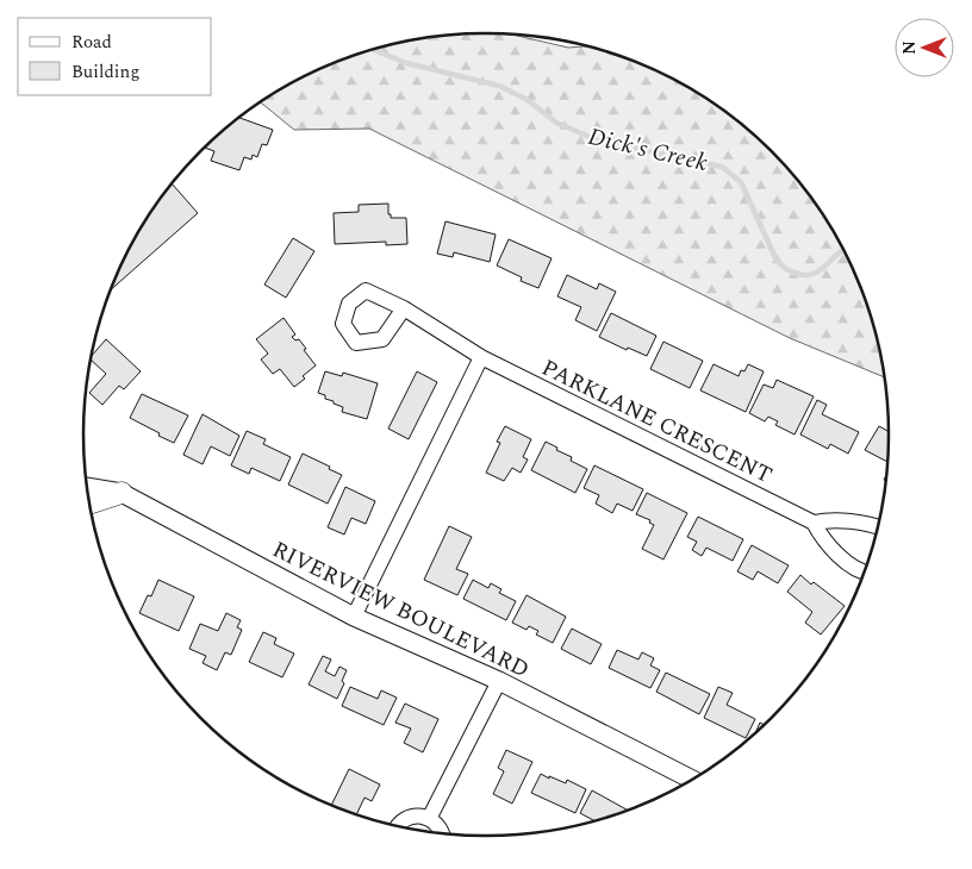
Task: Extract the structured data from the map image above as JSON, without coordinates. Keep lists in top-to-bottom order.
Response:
{
  "streets": {
    "street": ["PARKLANE CRESCENT", "RIVERVIEW BOULEVARD"]
  },
  "water": ["Dick's Creek"],
  "legend": ["Road", "Building"],
  "north": "left"
}
